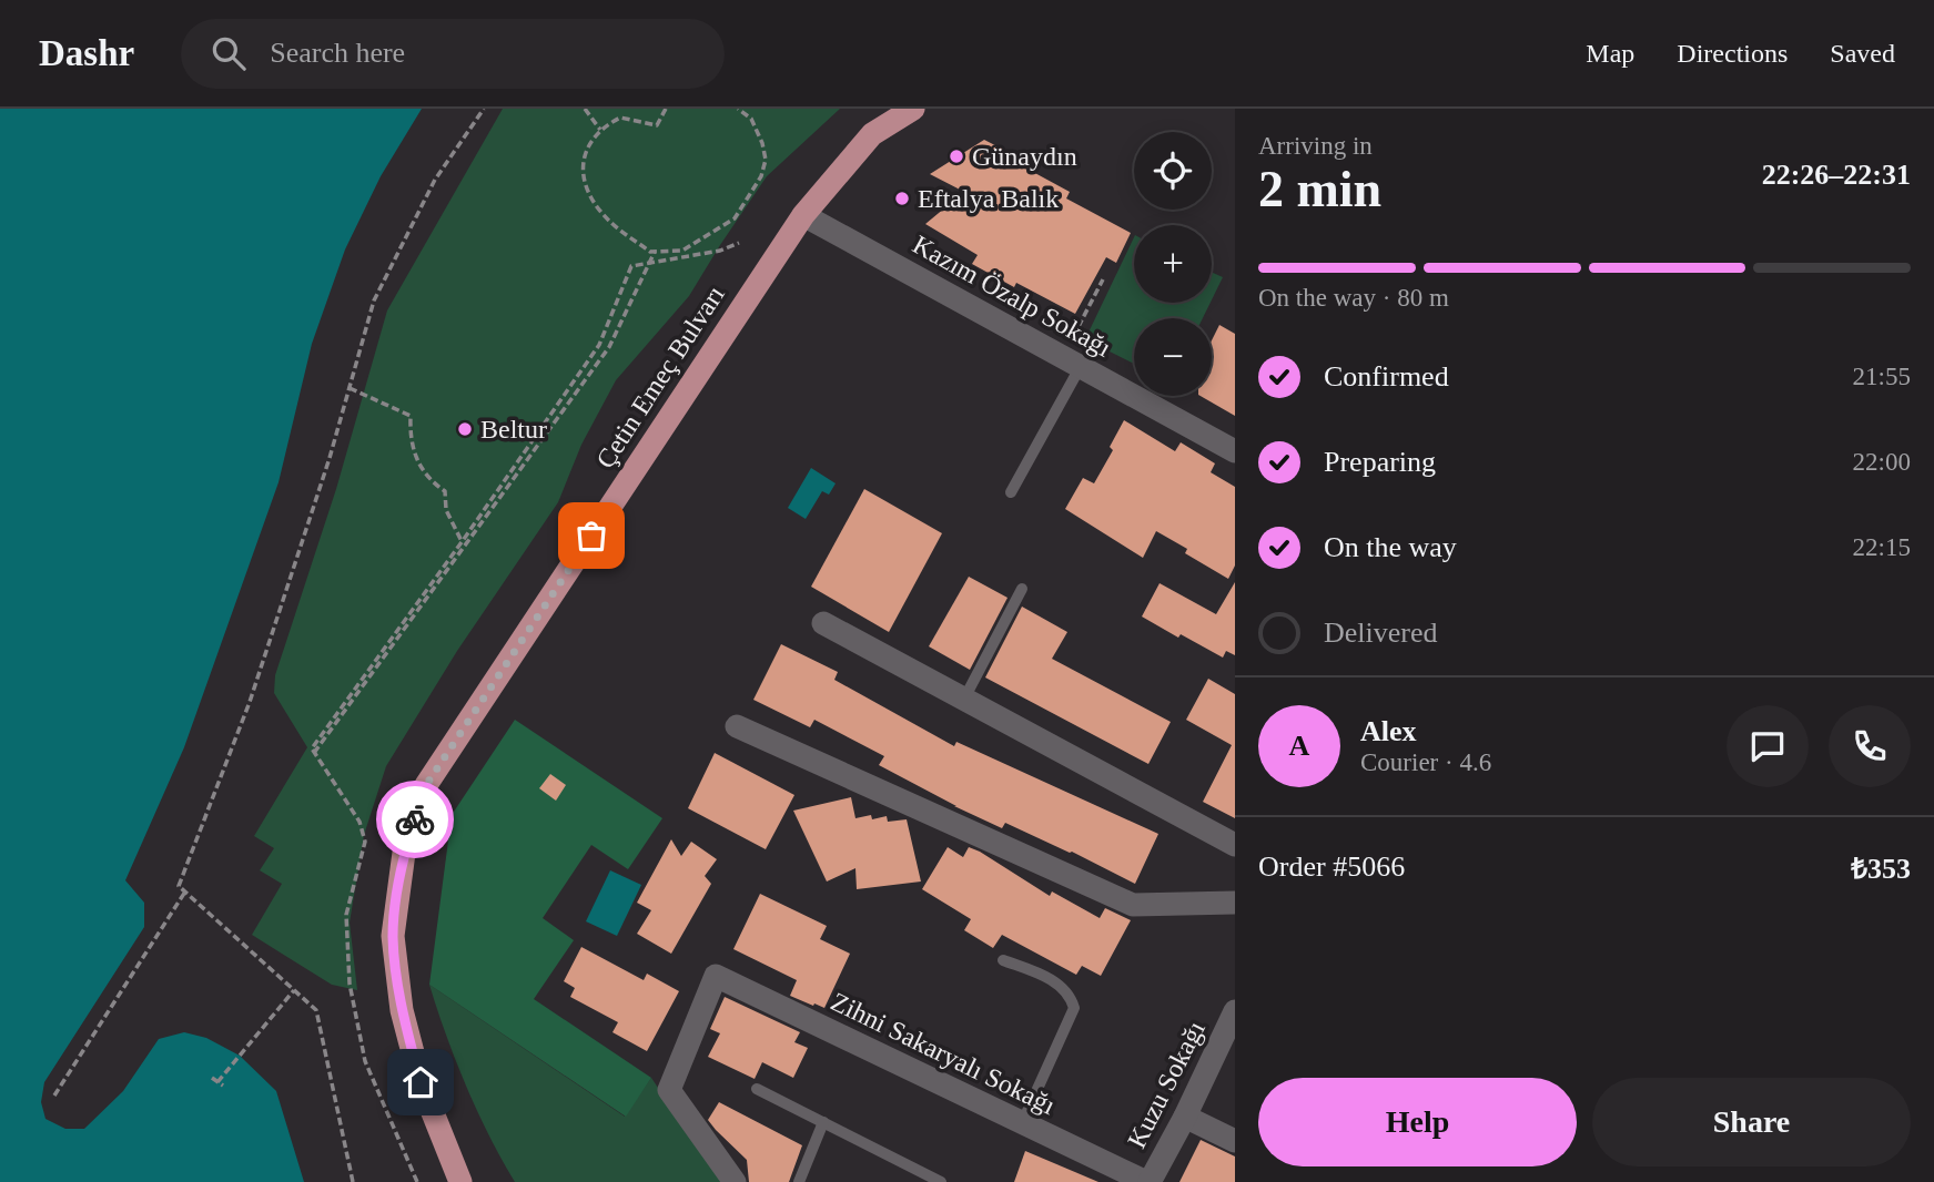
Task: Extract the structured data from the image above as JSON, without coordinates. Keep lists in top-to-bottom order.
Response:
{
  "streets": {
    "main road": ["Çetin Emeç Bulvarı"],
    "street": ["Kazım Özalp Sokağı", "Zihni Sakaryalı Sokağı", "Kuzu Sokağı"]
  },
  "crossings": [
    ["Kazım Özalp Sokağı", "Çetin Emeç Bulvarı"],
    ["Zihni Sakaryalı Sokağı", "Kuzu Sokağı"]
  ],
  "places": ["Günaydın", "Eftalya Balık", "Beltur"],
  "page": {
    "header": "Dashr",
    "search": "Search here",
    "nav": ["Map", "Directions", "Saved"],
    "heading": ["2 min", "Arriving in", "22:26–22:31"],
    "panel": [
      "Alex",
      "Courier · 4.6",
      "Order #5066",
      "₺353"
    ],
    "map_buttons": ["+", "−"],
    "bar": "On the way · 80 m",
    "list": [
      ["Confirmed", "21:55"],
      ["Preparing", "22:00"],
      ["On the way", "22:15"],
      "Delivered"
    ],
    "round": "A",
    "buttons": ["Help", "Share"]
  }
}
